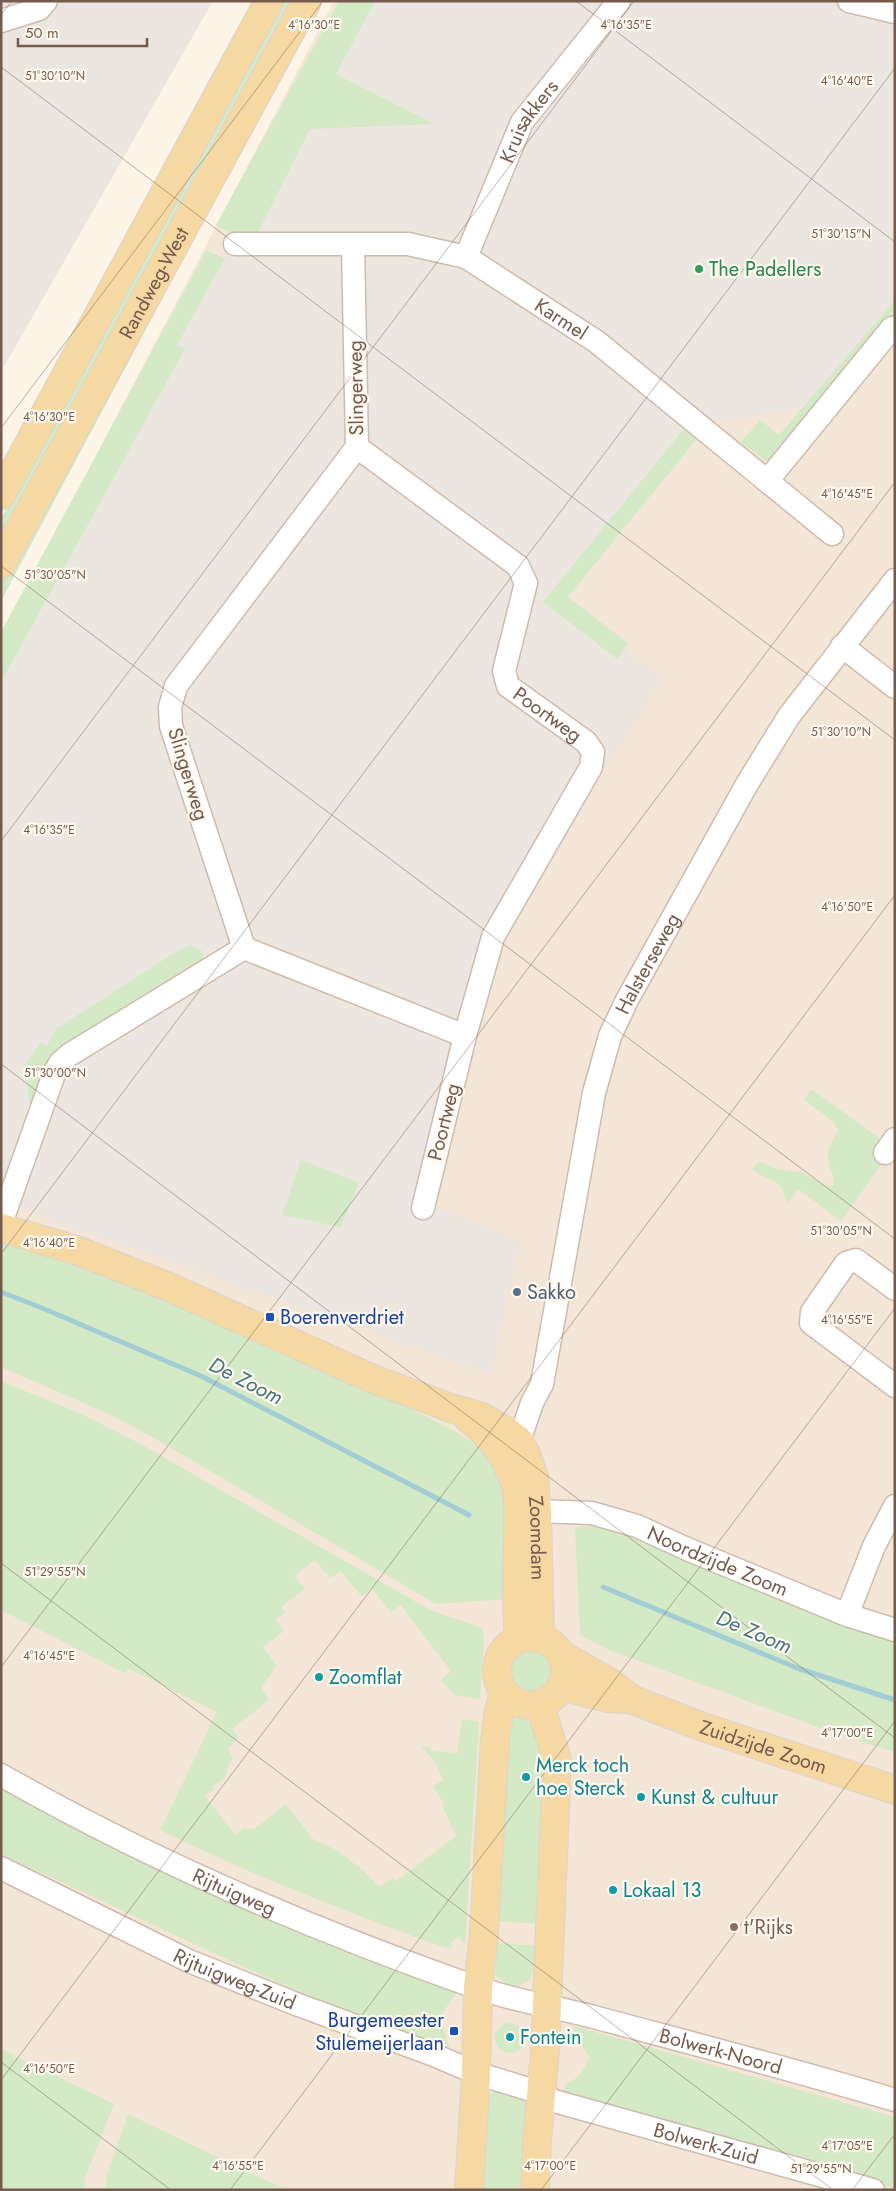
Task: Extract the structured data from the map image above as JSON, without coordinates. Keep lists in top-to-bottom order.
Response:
{
  "streets": {
    "main road": ["Randweg-West", "Zoomdam", "Zuidzijde Zoom"],
    "street": [
      "Kruisakkers",
      "Karmel",
      "Slingerweg",
      "Poortweg",
      "Halsterseweg",
      "Noordzijde Zoom",
      "Rijtuigweg",
      "Rijtuigweg-Zuid",
      "Bolwerk-Noord",
      "Bolwerk-Zuid"
    ]
  },
  "crossings": [
    ["Kruisakkers", "Karmel"],
    ["Karmel", "Slingerweg"],
    ["Slingerweg", "Poortweg"],
    ["Halsterseweg", "Zoomdam"],
    ["Zoomdam", "Noordzijde Zoom"],
    ["Zoomdam", "Zuidzijde Zoom"],
    ["Rijtuigweg", "Bolwerk-Noord"],
    ["Rijtuigweg-Zuid", "Bolwerk-Zuid"]
  ],
  "water": ["De Zoom"],
  "places": {
    "other": [
      "The Padellers",
      "Sakko",
      "Zoomflat",
      "Merck toch hoe Sterck",
      "Kunst & cultuur",
      "Lokaal 13",
      "t'Rijks",
      "Fontein"
    ],
    "transit": ["Boerenverdriet", "Burgemeester Stulemeijerlaan"]
  },
  "scale_bar": "50 m",
  "coordinates": [
    "4°16'30\"E",
    "4°16'35\"E",
    "51°30'10\"N",
    "4°16'40\"E",
    "51°30'15\"N",
    "4°16'45\"E",
    "51°30'05\"N",
    "4°16'50\"E",
    "51°30'00\"N",
    "4°16'55\"E",
    "51°29'55\"N",
    "4°17'00\"E",
    "4°17'05\"E"
  ]
}
